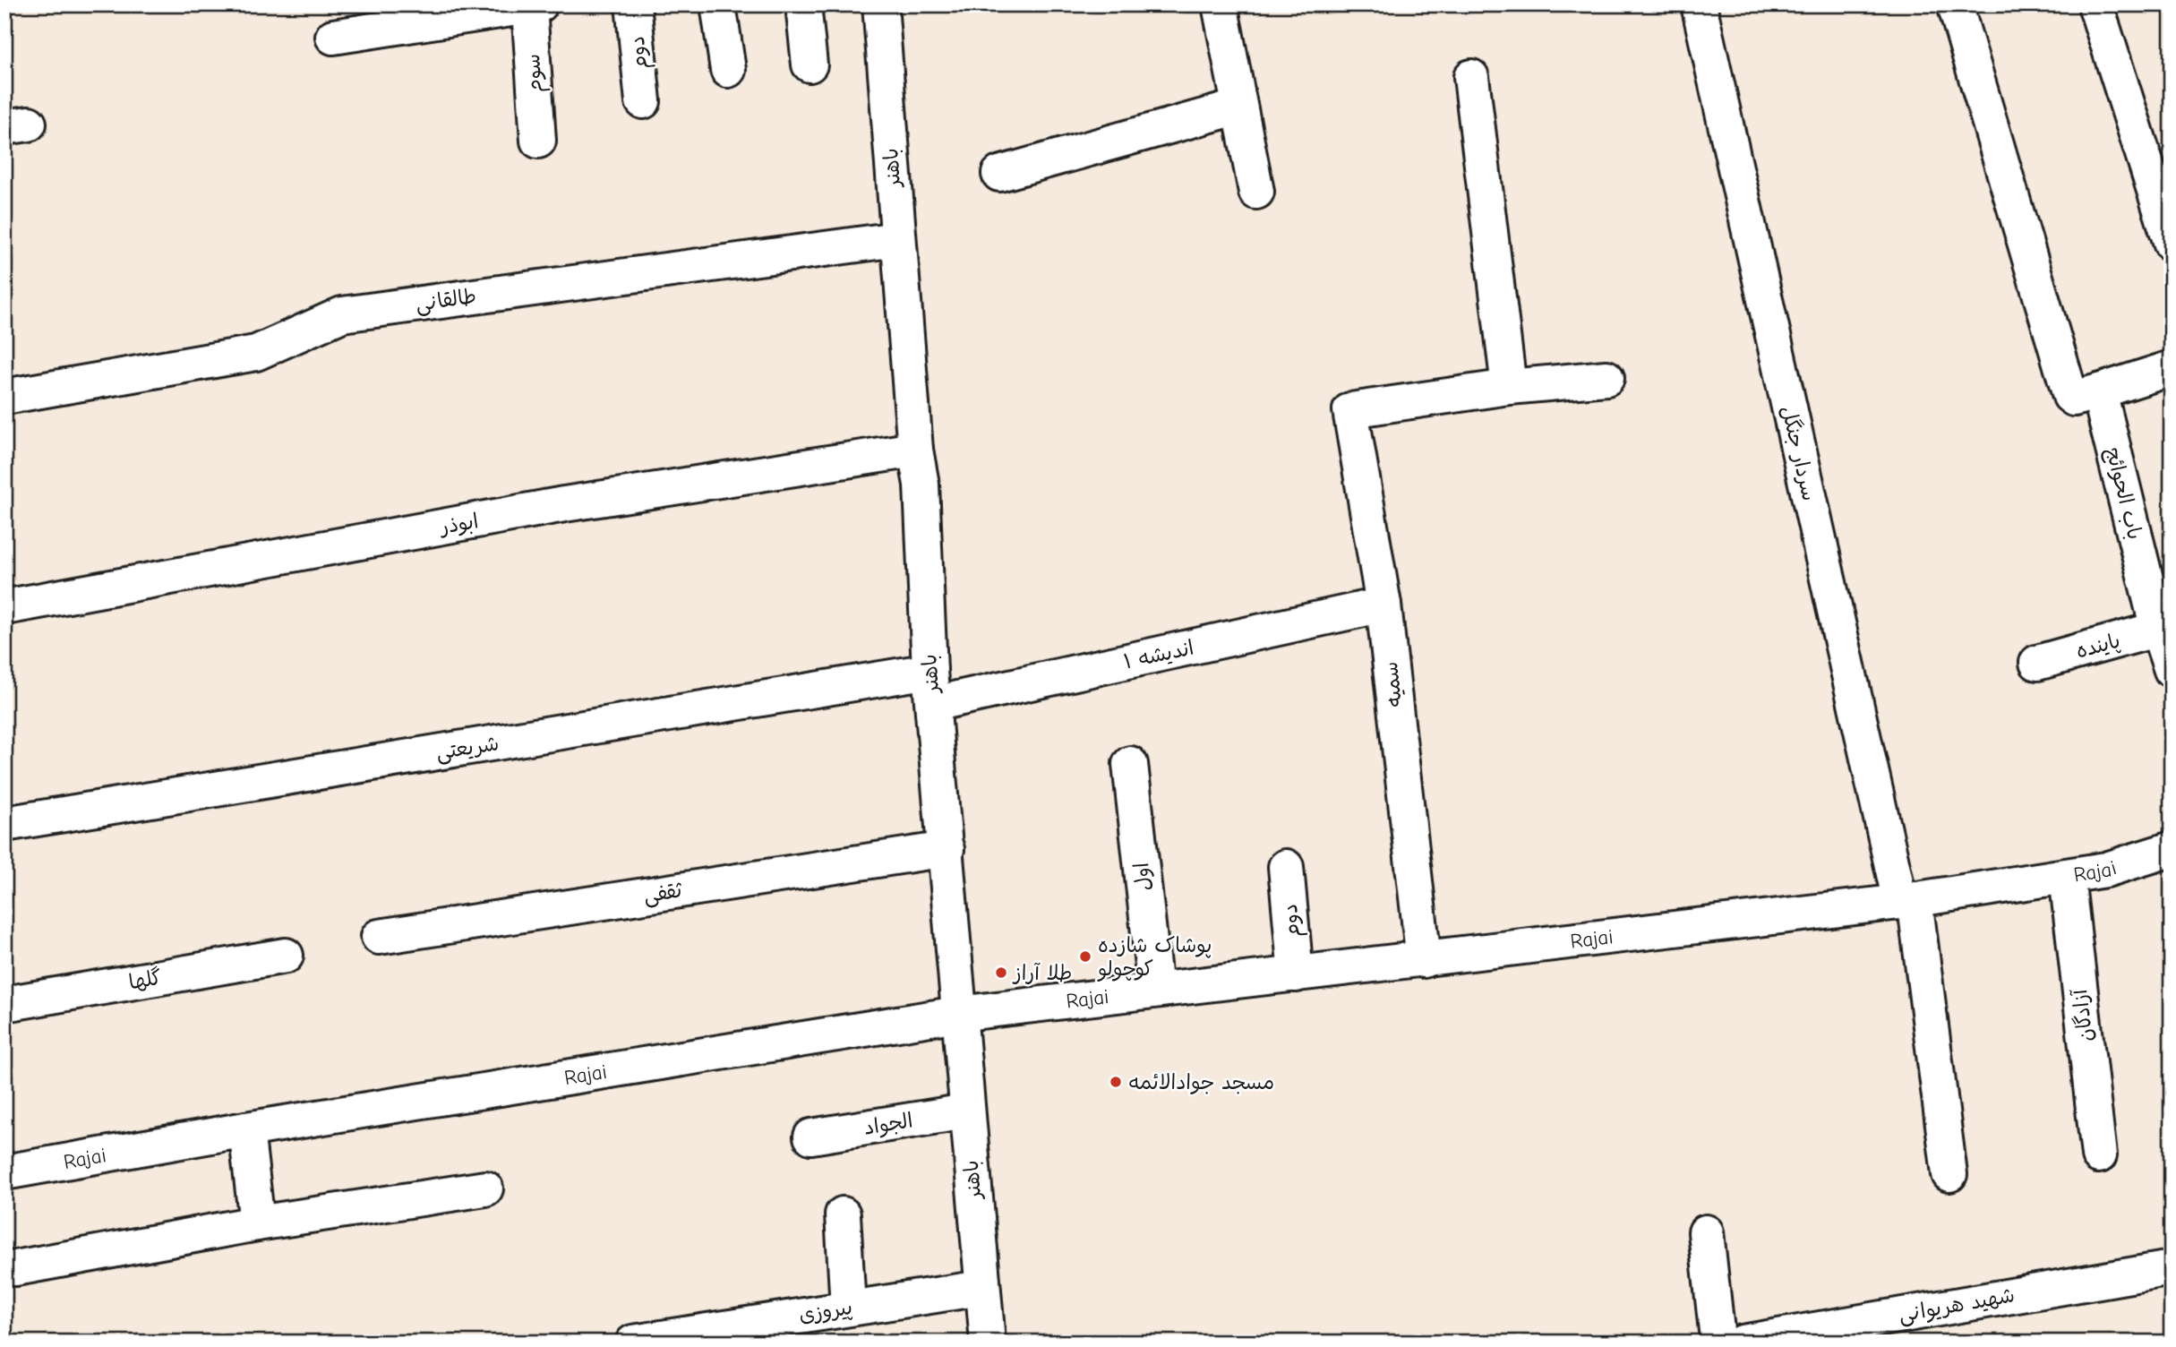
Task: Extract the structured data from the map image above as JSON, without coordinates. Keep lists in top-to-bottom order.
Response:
{
  "streets": {
    "street": [
      "دوم",
      "سوم",
      "باهنر",
      "طالقانی",
      "سردار جنگل",
      "باب الحوائج",
      "ابوذر",
      "پاینده",
      "اندیشه ۱",
      "سمیه",
      "شریعتی",
      "Rajai",
      "اول",
      "ثقفی",
      "گلها",
      "آزادگان",
      "الجواد",
      "شهید هریوانی",
      "پیروزی"
    ]
  },
  "crossings": [
    ["دوم", "Rajai"],
    ["باهنر", "طالقانی"],
    ["باهنر", "ابوذر"],
    ["باهنر", "اندیشه ۱"],
    ["باهنر", "شریعتی"],
    ["باهنر", "Rajai"],
    ["باهنر", "ثقفی"],
    ["باهنر", "الجواد"],
    ["باهنر", "پیروزی"],
    ["سردار جنگل", "Rajai"],
    ["باب الحوائج", "پاینده"],
    ["اندیشه ۱", "سمیه"],
    ["اندیشه ۱", "شریعتی"],
    ["سمیه", "Rajai"],
    ["Rajai", "اول"],
    ["Rajai", "آزادگان"]
  ],
  "places": ["پوشاک شازده کوچولو", "طلا آراز", "مسجد جوادالائمه"]
}
